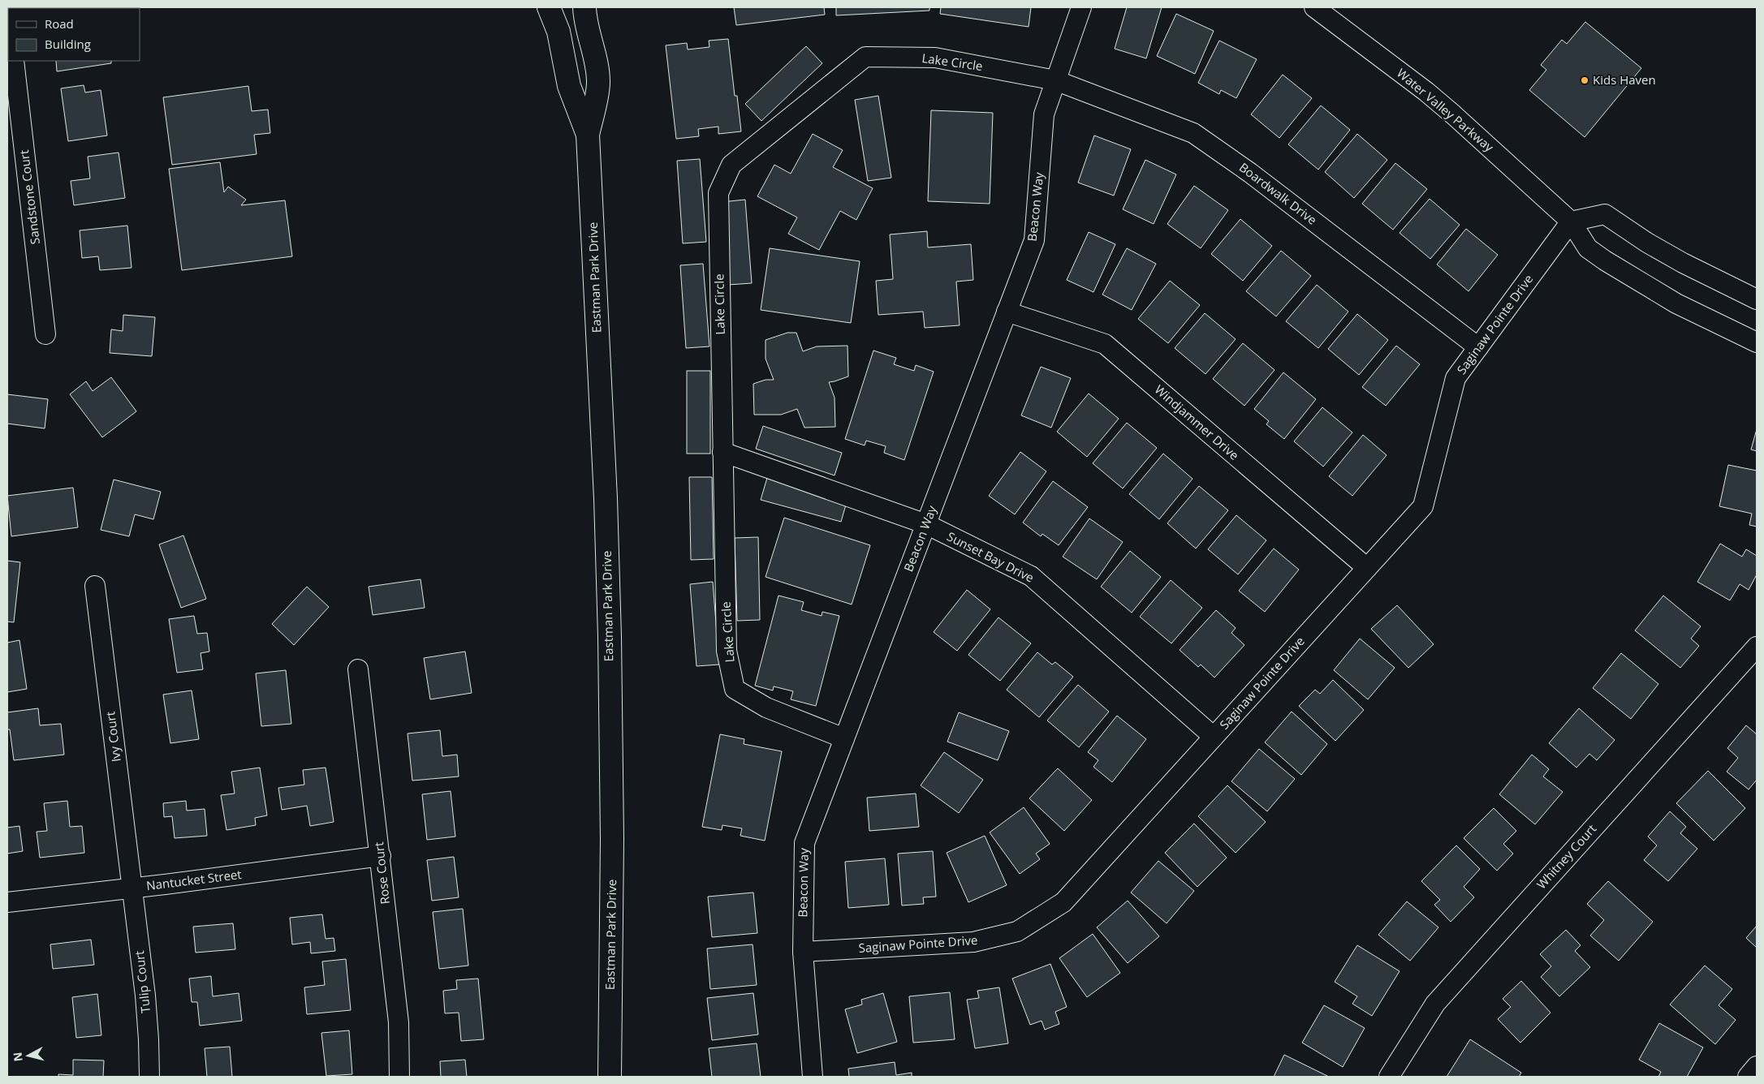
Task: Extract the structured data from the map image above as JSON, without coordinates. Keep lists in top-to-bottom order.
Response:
{
  "streets": {
    "street": [
      "Lake Circle",
      "Water Valley Parkway",
      "Boardwalk Drive",
      "Sandstone Court",
      "Beacon Way",
      "Eastman Park Drive",
      "Saginaw Pointe Drive",
      "Windjammer Drive",
      "Sunset Bay Drive",
      "Ivy Court",
      "Whitney Court",
      "Rose Court",
      "Nantucket Street",
      "Tulip Court"
    ]
  },
  "crossings": [
    ["Lake Circle", "Boardwalk Drive"],
    ["Lake Circle", "Beacon Way"],
    ["Lake Circle", "Sunset Bay Drive"],
    ["Water Valley Parkway", "Saginaw Pointe Drive"],
    ["Boardwalk Drive", "Beacon Way"],
    ["Boardwalk Drive", "Saginaw Pointe Drive"],
    ["Beacon Way", "Saginaw Pointe Drive"],
    ["Beacon Way", "Windjammer Drive"],
    ["Beacon Way", "Sunset Bay Drive"],
    ["Saginaw Pointe Drive", "Windjammer Drive"],
    ["Saginaw Pointe Drive", "Sunset Bay Drive"],
    ["Ivy Court", "Nantucket Street"],
    ["Ivy Court", "Tulip Court"],
    ["Rose Court", "Nantucket Street"],
    ["Nantucket Street", "Tulip Court"]
  ],
  "places": ["Kids Haven"],
  "legend": ["Road", "Building"],
  "north": "left"
}
